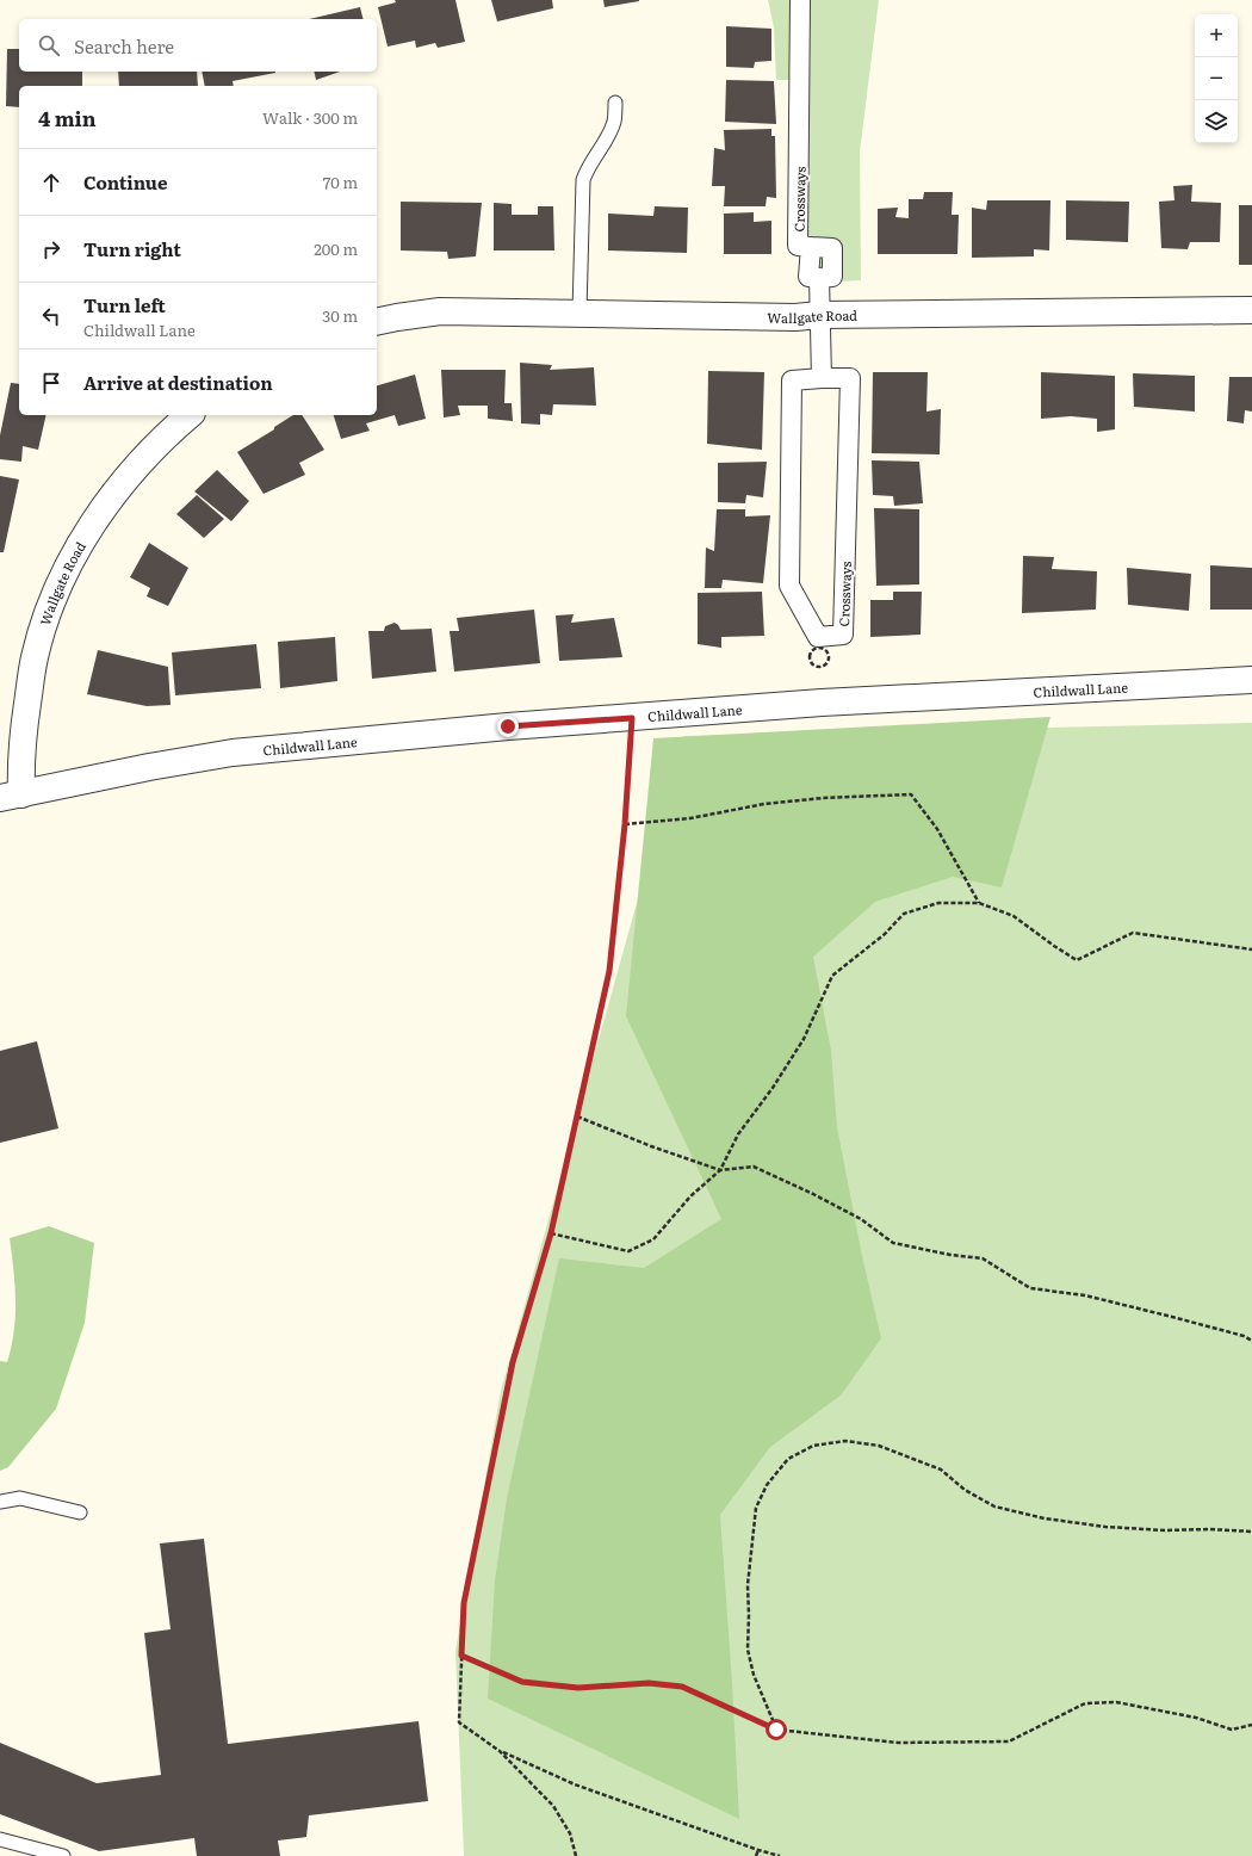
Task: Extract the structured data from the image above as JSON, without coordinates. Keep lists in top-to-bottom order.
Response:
{
  "streets": {
    "street": ["Crossways", "Wallgate Road", "Childwall Lane"]
  },
  "crossings": [
    ["Crossways", "Wallgate Road"],
    ["Wallgate Road", "Childwall Lane"]
  ],
  "page": {
    "map_buttons": ["+", "−"],
    "search": "Search here",
    "heading": ["4 min", "Walk · 300 m"],
    "list": [
      ["Continue", "70 m"],
      ["Turn right", "200 m"],
      ["Turn left", "Childwall Lane", "30 m"],
      "Arrive at destination"
    ]
  }
}
